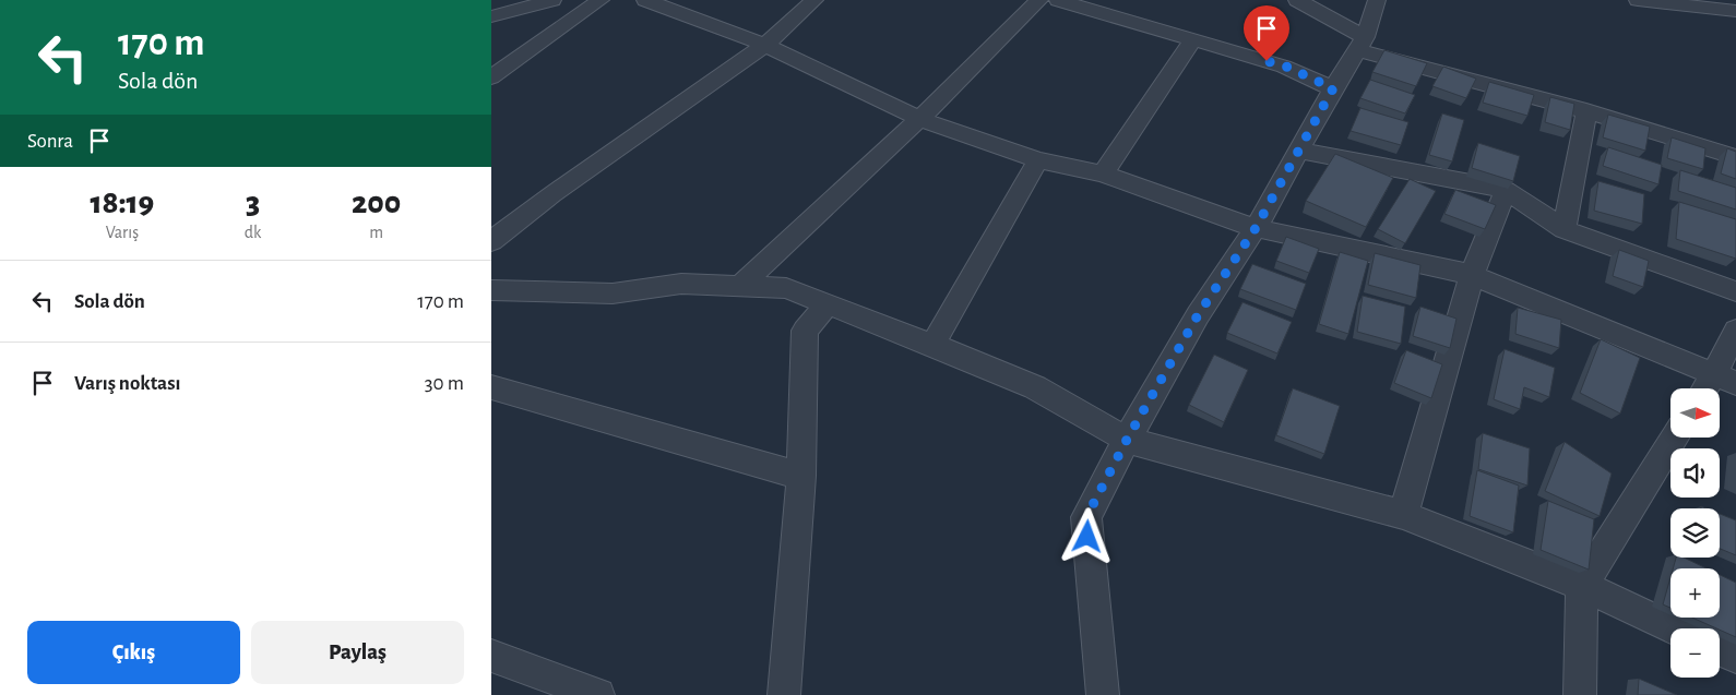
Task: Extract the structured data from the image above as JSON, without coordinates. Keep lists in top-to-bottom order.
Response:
{
  "north": "right",
  "page": {
    "turn": ["170 m", "Sola dön"],
    "then": "Sonra",
    "eta": [
      "18:19",
      "Varış",
      "3",
      "dk",
      "200",
      "m"
    ],
    "list": [
      {
        "name": "Sola dön",
        "value": "170 m"
      },
      {
        "name": "Varış noktası",
        "value": "30 m"
      }
    ],
    "map_buttons": ["+", "−"],
    "buttons": ["Çıkış", "Paylaş"]
  }
}
